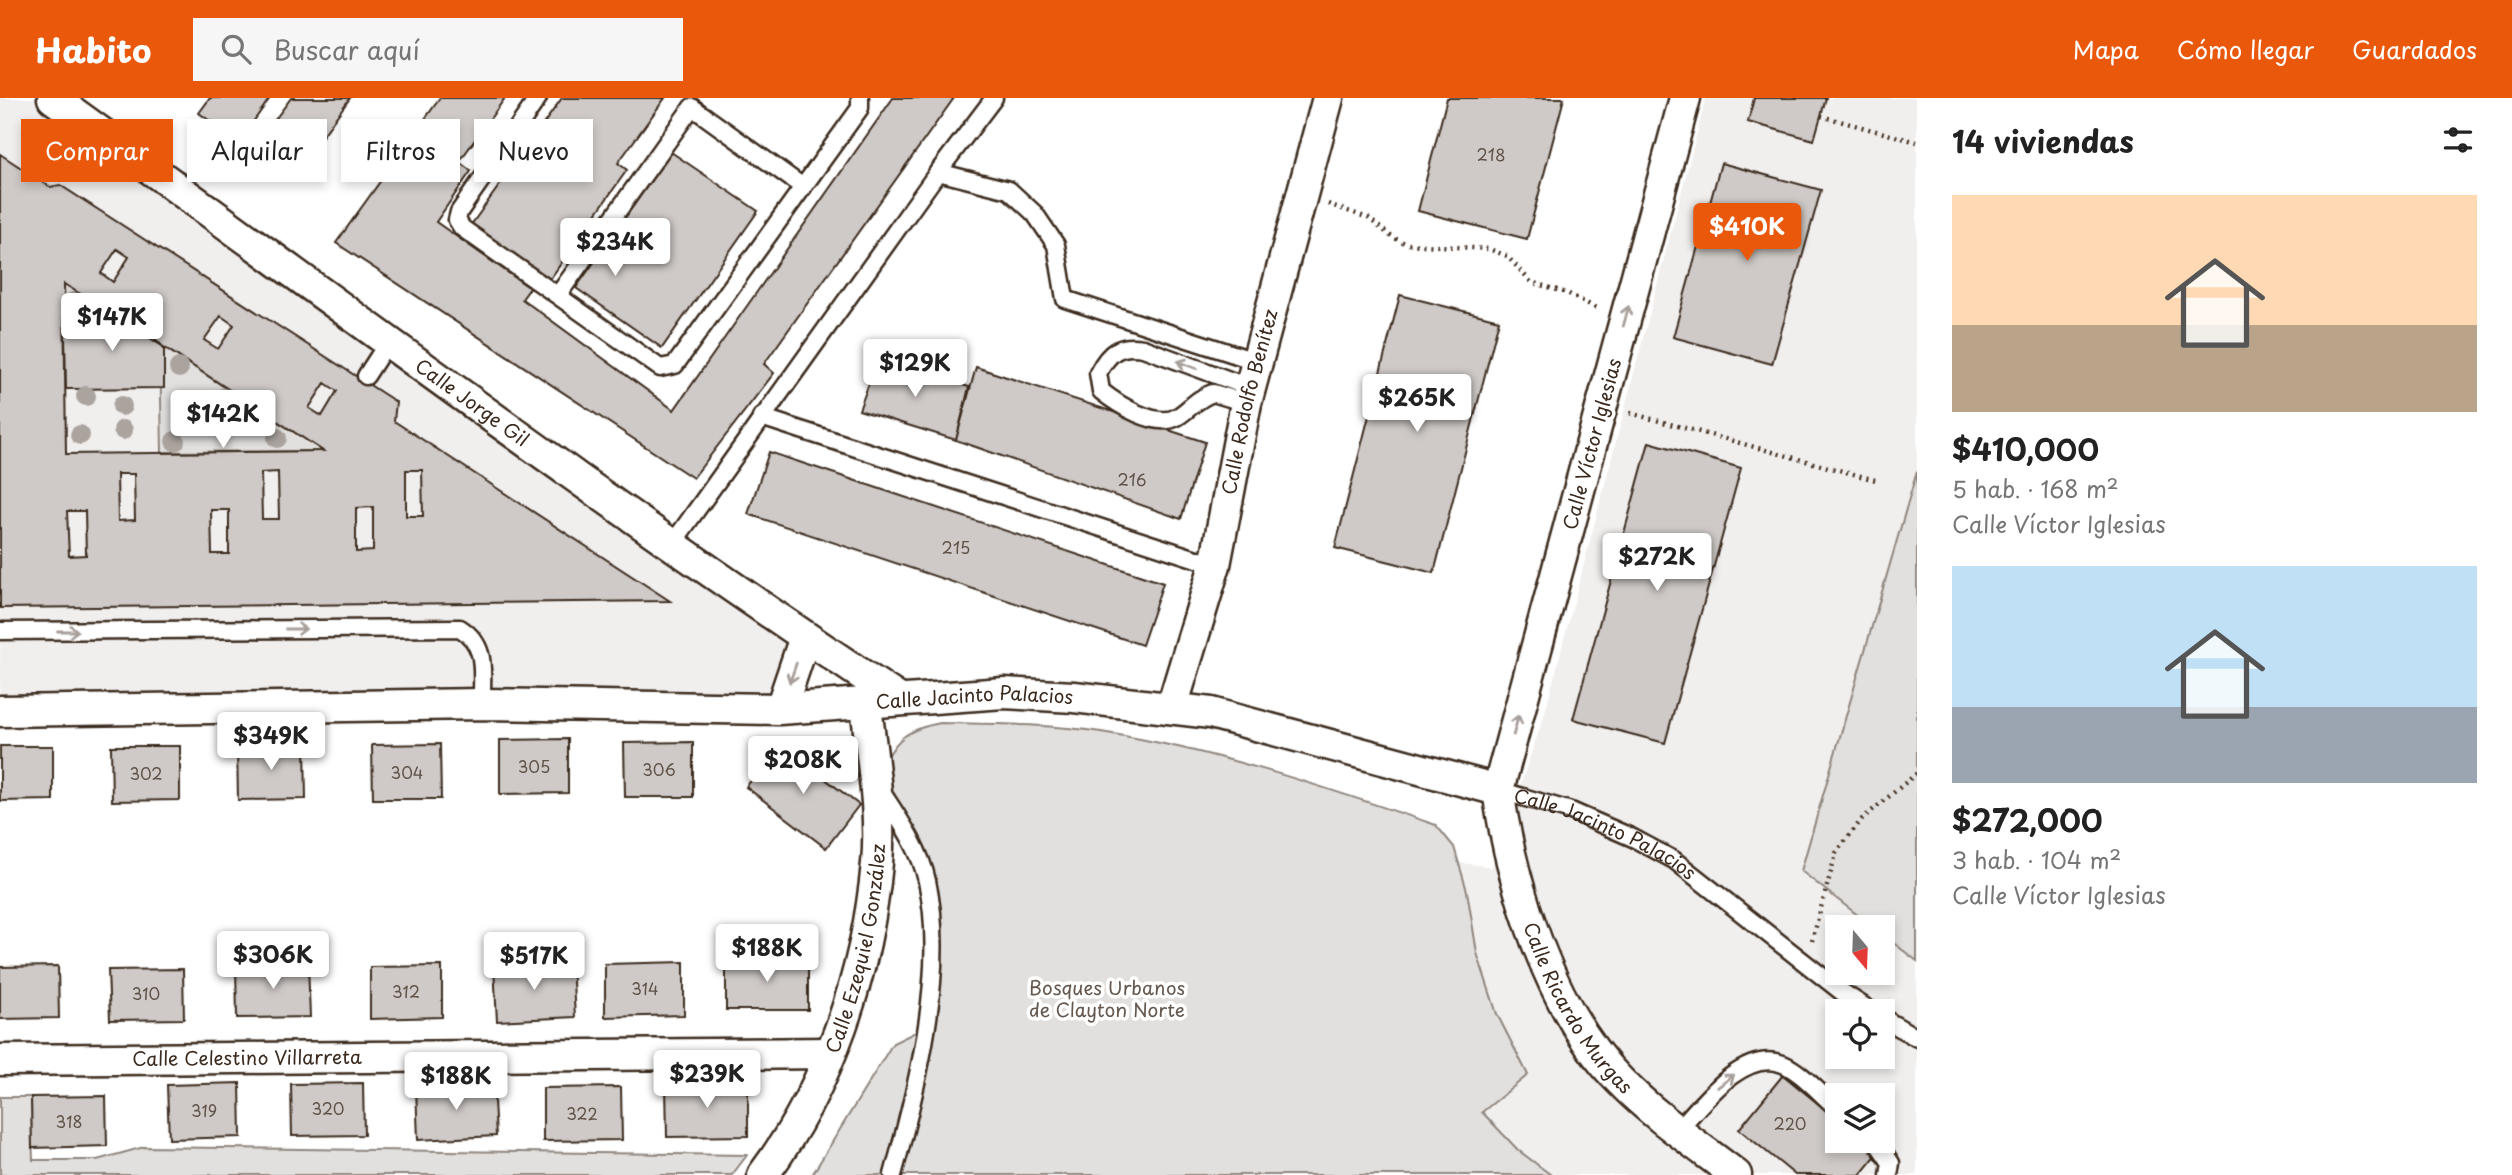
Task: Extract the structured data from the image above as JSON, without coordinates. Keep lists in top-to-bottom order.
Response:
{
  "streets": {
    "street": [
      "Calle Jorge Gil",
      "Calle Rodolfo Benítez",
      "Calle Víctor Iglesias",
      "Calle Jacinto Palacios",
      "Calle Ezequiel González",
      "Calle Ricardo Murgas",
      "Calle Celestino Villarreta"
    ]
  },
  "crossings": [
    ["Calle Jorge Gil", "Calle Jacinto Palacios"],
    ["Calle Rodolfo Benítez", "Calle Jacinto Palacios"],
    ["Calle Víctor Iglesias", "Calle Jacinto Palacios"],
    ["Calle Víctor Iglesias", "Calle Ricardo Murgas"],
    ["Calle Jacinto Palacios", "Calle Ezequiel González"],
    ["Calle Jacinto Palacios", "Calle Ricardo Murgas"],
    ["Calle Ezequiel González", "Calle Celestino Villarreta"]
  ],
  "one_way": ["Calle Víctor Iglesias"],
  "parks": ["Bosques Urbanos de Clayton Norte"],
  "house_numbers": [
    "218",
    "216",
    "215",
    "305",
    "306",
    "304",
    "302",
    "314",
    "312",
    "310",
    "320",
    "319",
    "322",
    "318",
    "220"
  ],
  "north": "bottom",
  "page": {
    "header": "Habito",
    "search": "Buscar aquí",
    "nav": ["Mapa", "Cómo llegar", "Guardados"],
    "heading": "14 viviendas",
    "chip": [
      "Comprar",
      "Alquilar",
      "Filtros",
      "Nuevo"
    ],
    "list": [
      {
        "name": "$410,000",
        "note": "5 hab. · 168 m² · Calle Víctor Iglesias"
      },
      {
        "name": "$272,000",
        "note": "3 hab. · 104 m² · Calle Víctor Iglesias"
      }
    ],
    "price": [
      "$410K",
      "$234K",
      "$147K",
      "$129K",
      "$265K",
      "$142K",
      "$272K",
      "$349K",
      "$208K",
      "$188K",
      "$306K",
      "$517K",
      "$239K",
      "$188K"
    ]
  }
}
